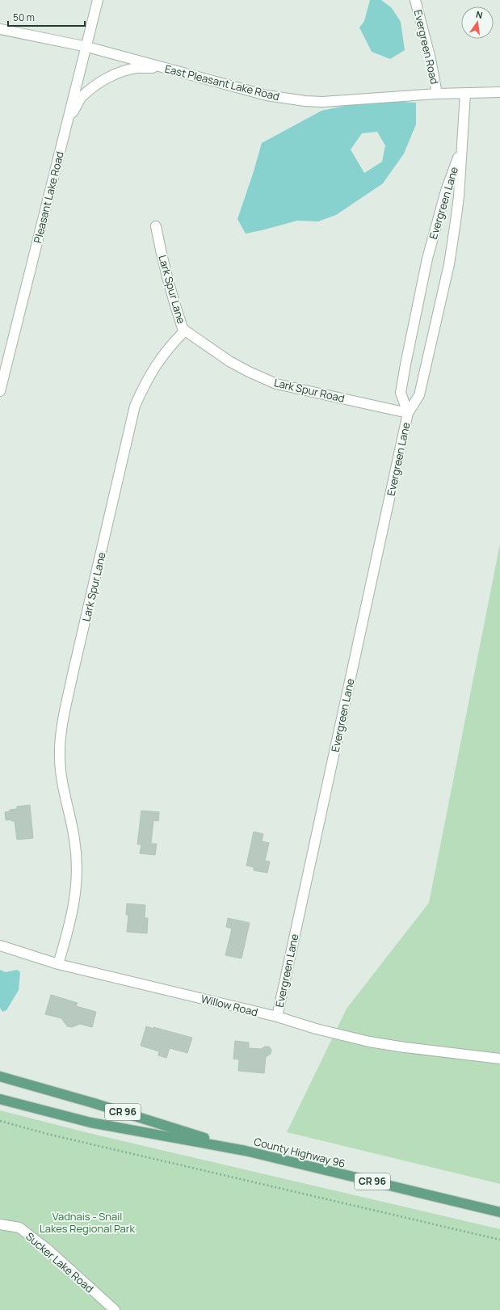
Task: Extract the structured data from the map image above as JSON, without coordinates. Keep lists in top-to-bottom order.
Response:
{
  "streets": {
    "main road": ["CR 96", "County Highway 96"],
    "street": [
      "Evergreen Road",
      "East Pleasant Lake Road",
      "Pleasant Lake Road",
      "Evergreen Lane",
      "Lark Spur Lane",
      "Lark Spur Road",
      "Willow Road",
      "Sucker Lake Road"
    ]
  },
  "crossings": [
    ["Evergreen Road", "East Pleasant Lake Road"],
    ["East Pleasant Lake Road", "Pleasant Lake Road"],
    ["East Pleasant Lake Road", "Evergreen Lane"],
    ["Evergreen Lane", "Lark Spur Road"],
    ["Evergreen Lane", "Willow Road"],
    ["Lark Spur Lane", "Lark Spur Road"],
    ["Lark Spur Lane", "Willow Road"]
  ],
  "parks": ["Vadnais - Snail Lakes Regional Park"],
  "scale_bar": "50 m",
  "north": "top"
}
